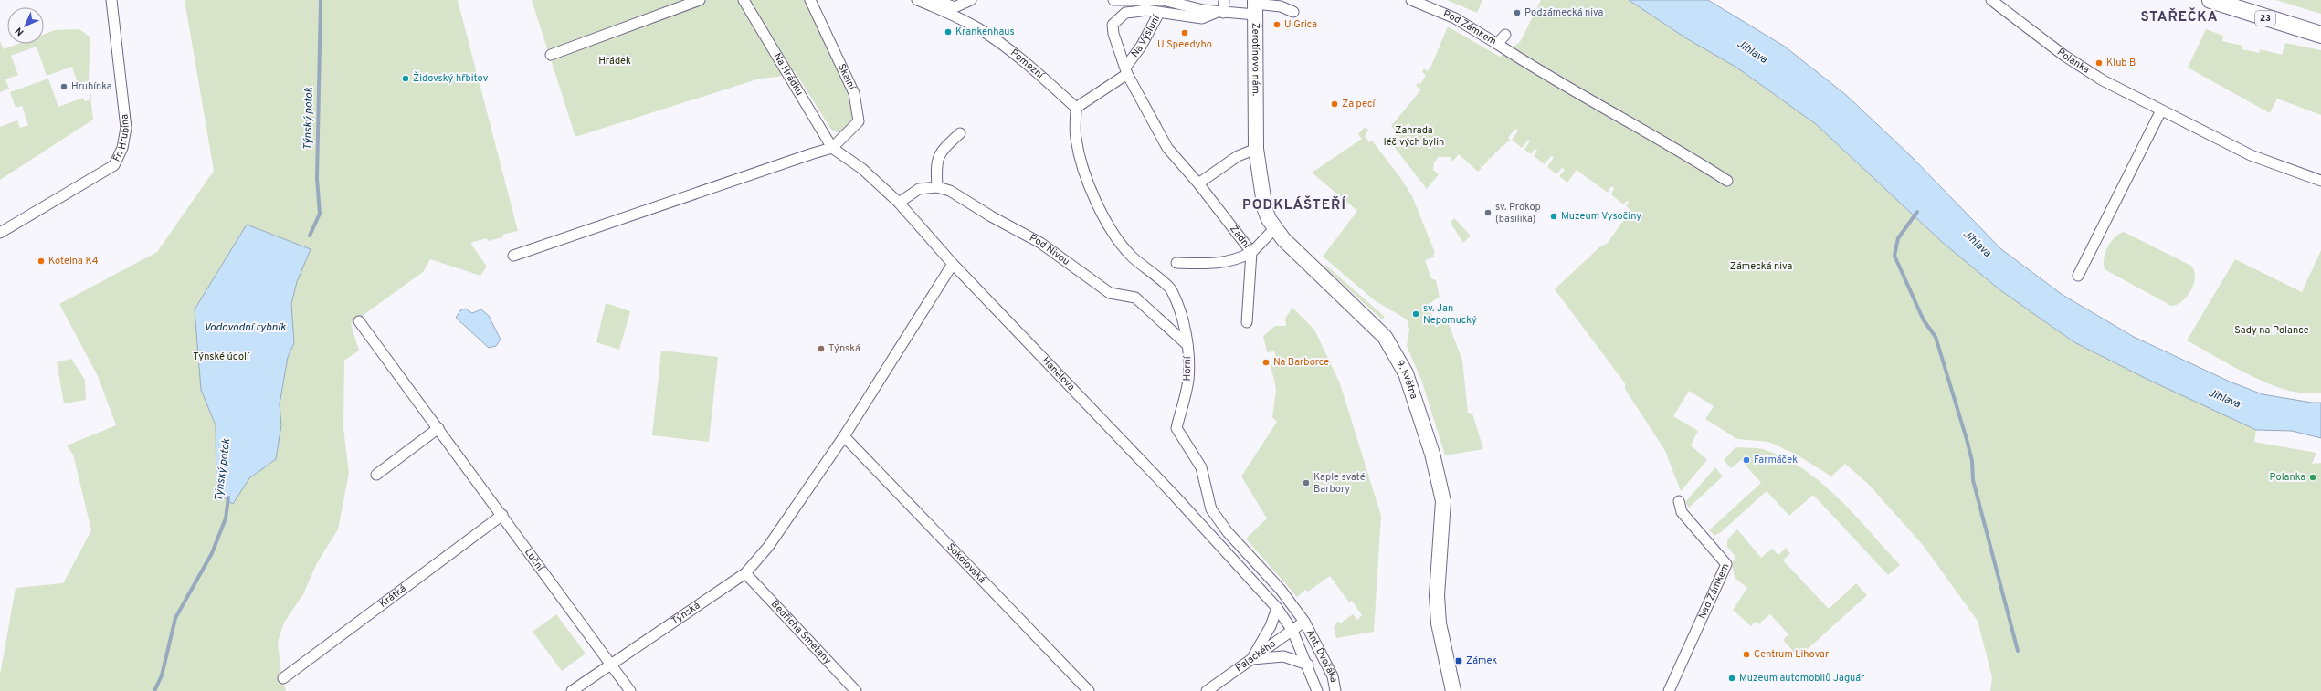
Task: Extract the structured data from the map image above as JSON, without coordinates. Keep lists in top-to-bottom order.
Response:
{
  "streets": {
    "main road": ["23", "Žerotínovo nám.", "9. května"],
    "street": [
      "Pod Zámkem",
      "Na Výsluní",
      "Polanka",
      "Pomezní",
      "Na Hrádku",
      "Skalní",
      "Fr. Hrubína",
      "Zadní",
      "Pod Nivou",
      "Horní",
      "Hanělova",
      "Luční",
      "Sokolovská",
      "Nad Zámkem",
      "Krátká",
      "Týnská",
      "Bedřicha Smetany",
      "Palackého",
      "Ant. Dvořáka"
    ]
  },
  "crossings": [
    ["Na Výsluní", "Zadní"],
    ["Žerotínovo nám.", "9. května"],
    ["Pomezní", "Horní"],
    ["Na Hrádku", "Skalní"],
    ["Na Hrádku", "Hanělova"],
    ["Skalní", "Hanělova"],
    ["Pod Nivou", "Horní"],
    ["Pod Nivou", "Hanělova"],
    ["Horní", "Palackého"],
    ["Horní", "Ant. Dvořáka"],
    ["Hanělova", "Týnská"],
    ["Hanělova", "Palackého"],
    ["Hanělova", "Ant. Dvořáka"],
    ["Luční", "Krátká"],
    ["Luční", "Týnská"],
    ["Sokolovská", "Týnská"],
    ["Týnská", "Bedřicha Smetany"],
    ["Palackého", "Ant. Dvořáka"]
  ],
  "districts": ["STAŘEČKA", "PODKLÁŠTEŘÍ"],
  "water": ["Jihlava", "Týnský potok", "Vodovodní rybník"],
  "parks": [
    "Hrádek",
    "Zahrada léčivých bylin",
    "Zámecká niva",
    "Sady na Polance",
    "Týnské údolí"
  ],
  "places": {
    "other": [
      "Podzámecká niva",
      "U Grica",
      "Krankenhaus",
      "U Speedyho",
      "Klub B",
      "Židovský hřbitov",
      "Hrubínka",
      "Za pecí",
      "sv. Prokop (basilika)",
      "Muzeum Vysočiny",
      "Kotelna K4",
      "sv. Jan Nepomucký",
      "Týnská",
      "Na Barborce",
      "Farmáček",
      "Polanka",
      "Kaple svaté Barbory",
      "Centrum Lihovar",
      "Muzeum automobilů Jaguár"
    ],
    "transit": ["Zámek"]
  },
  "north": "bottom left"
}
